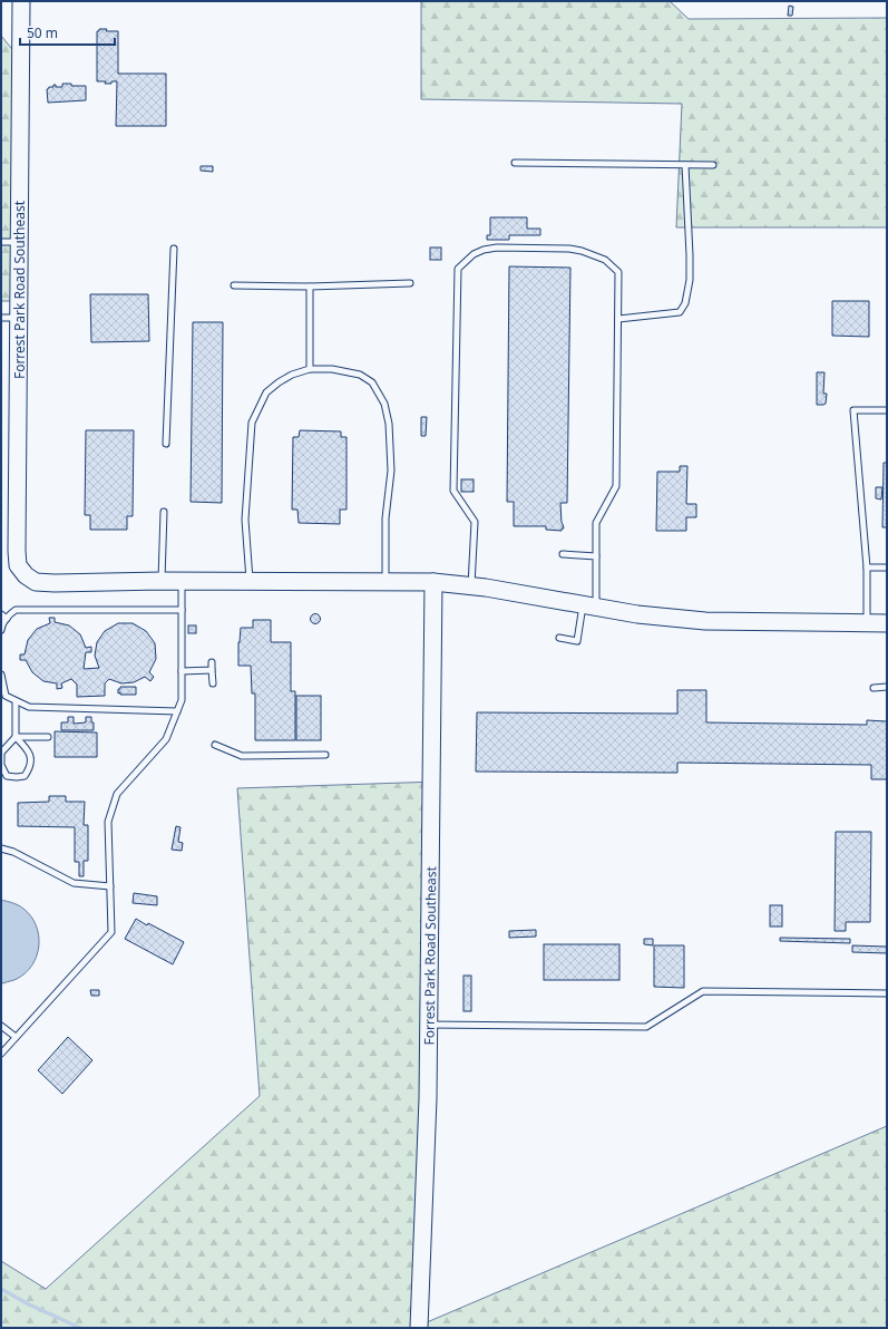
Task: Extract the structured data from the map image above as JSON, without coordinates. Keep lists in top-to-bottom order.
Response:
{
  "streets": {
    "street": ["Forrest Park Road Southeast"]
  },
  "scale_bar": "50 m"
}
